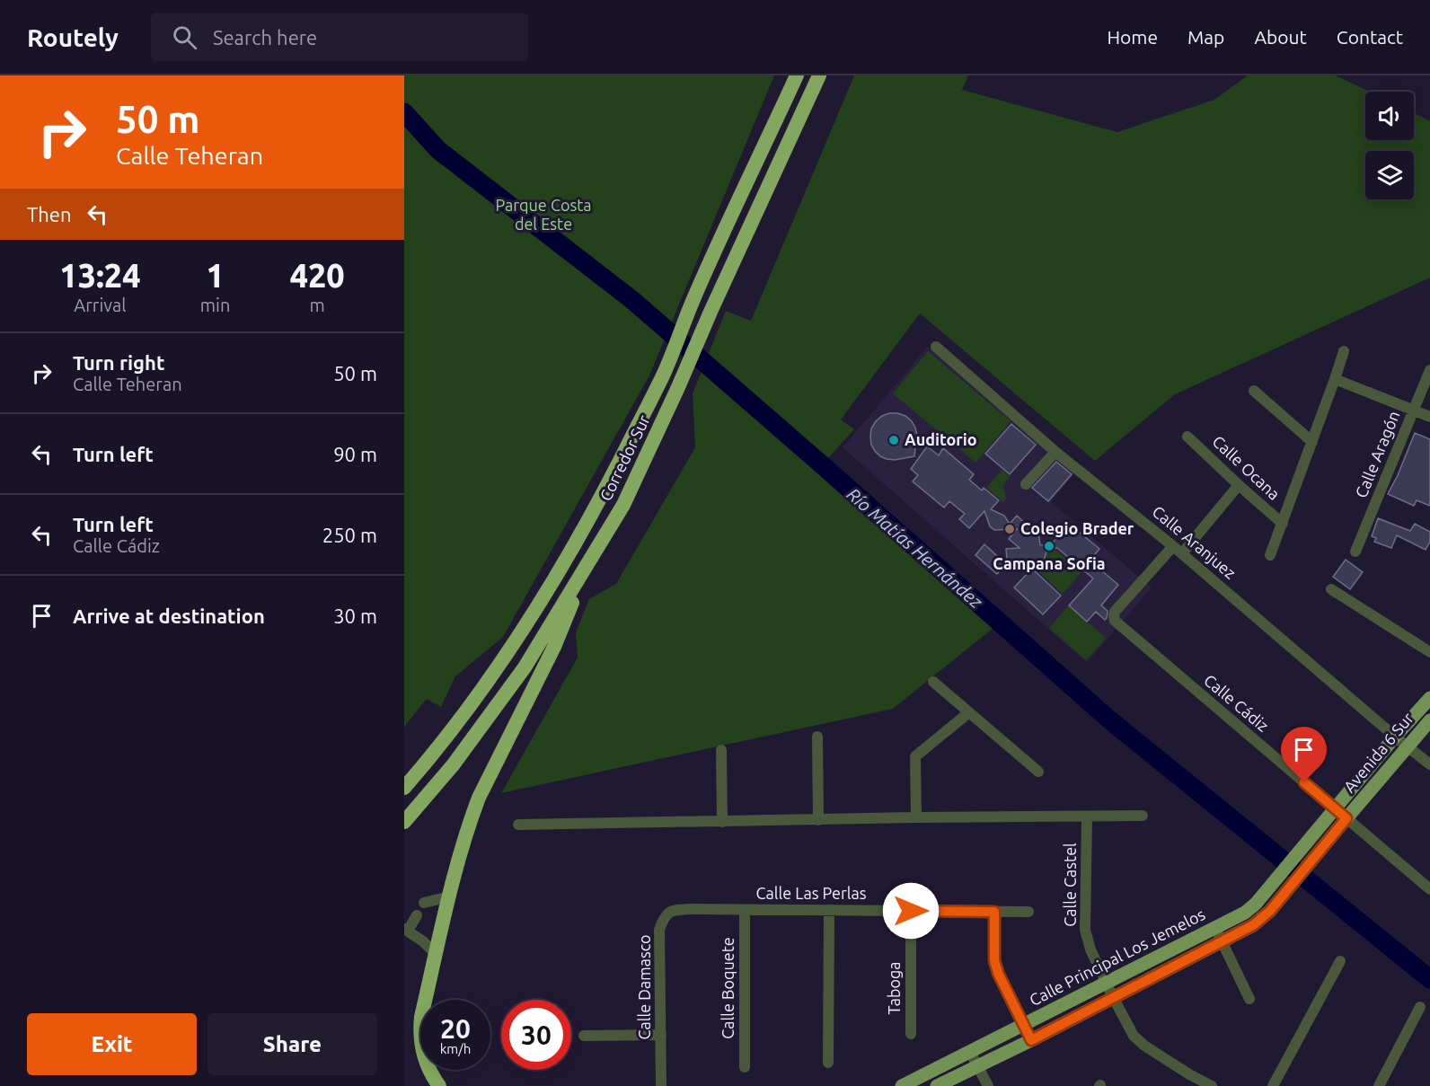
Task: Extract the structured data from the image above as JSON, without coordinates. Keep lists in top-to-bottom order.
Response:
{
  "streets": {
    "highway": ["Corredor Sur"],
    "main road": ["Avenida 6 Sur", "Calle Principal Los Jemelos"],
    "street": [
      "Calle Aragón",
      "Calle Ocana",
      "Calle Aranjuez",
      "Calle Cádiz",
      "Calle Castel",
      "Calle Las Perlas",
      "Calle Damasco",
      "Calle Boquete",
      "Taboga"
    ]
  },
  "crossings": [
    ["Calle Aranjuez", "Calle Cádiz"],
    ["Calle Aranjuez", "Avenida 6 Sur"],
    ["Calle Cádiz", "Avenida 6 Sur"],
    ["Avenida 6 Sur", "Calle Principal Los Jemelos"],
    ["Calle Castel", "Calle Principal Los Jemelos"],
    ["Calle Las Perlas", "Calle Damasco"],
    ["Calle Las Perlas", "Calle Boquete"],
    ["Calle Las Perlas", "Taboga"]
  ],
  "water": ["Río Matías Hernández"],
  "parks": ["Parque Costa del Este"],
  "places": ["Auditorio", "Colegio Brader", "Campana Sofia"],
  "page": {
    "header": "Routely",
    "search": "Search here",
    "nav": [
      "Home",
      "Map",
      "About",
      "Contact"
    ],
    "turn": ["50 m", "Calle Teheran"],
    "then": "Then",
    "eta": [
      "13:24",
      "Arrival",
      "1",
      "min",
      "420",
      "m"
    ],
    "list": [
      {
        "name": "Turn right",
        "note": "Calle Teheran",
        "value": "50 m"
      },
      {
        "name": "Turn left",
        "value": "90 m"
      },
      {
        "name": "Turn left",
        "note": "Calle Cádiz",
        "value": "250 m"
      },
      {
        "name": "Arrive at destination",
        "value": "30 m"
      }
    ],
    "speed": "20 km/h",
    "limit": "30",
    "buttons": ["Exit", "Share"]
  }
}
